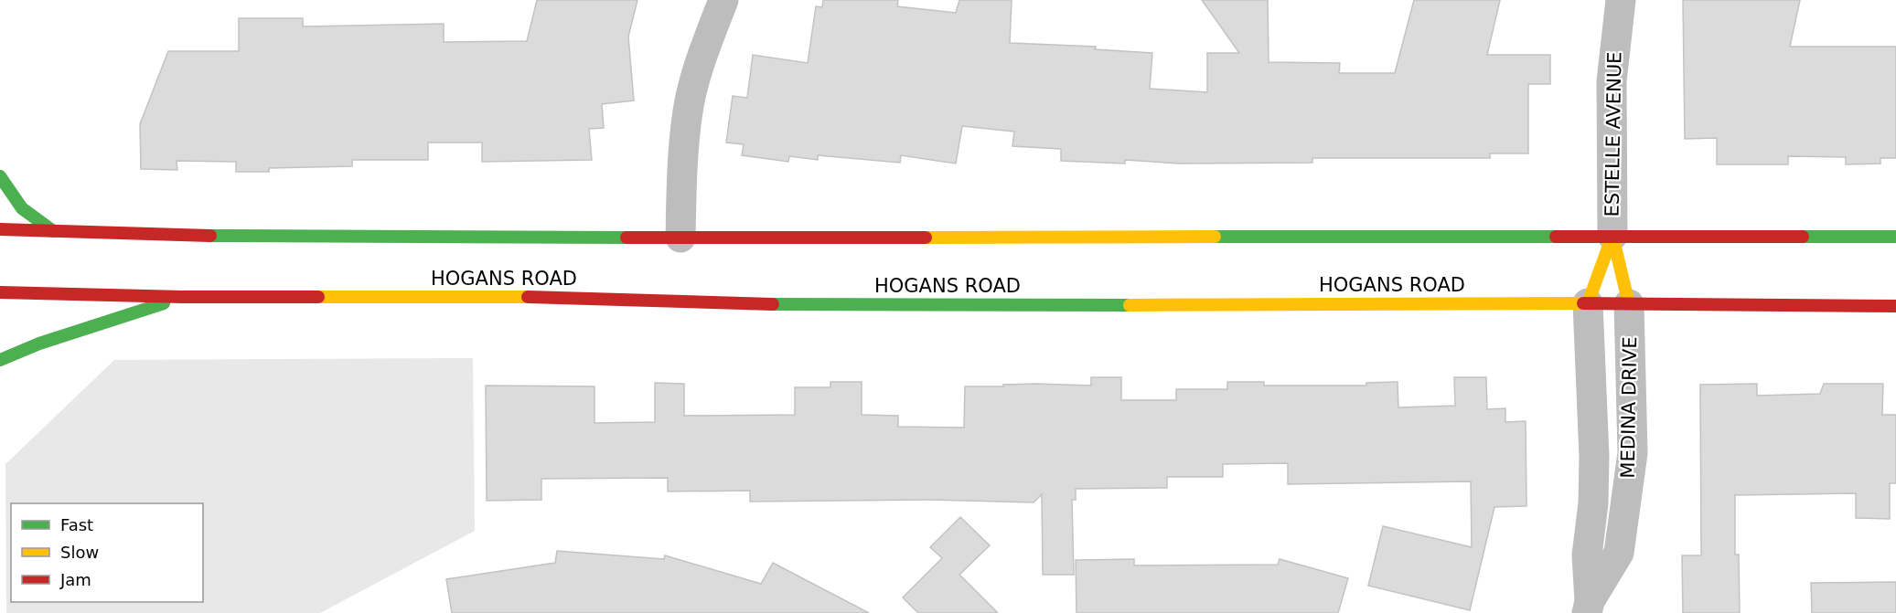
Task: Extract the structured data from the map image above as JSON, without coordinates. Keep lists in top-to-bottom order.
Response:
{
  "streets": {
    "street": ["ESTELLE AVENUE", "HOGANS ROAD", "MEDINA DRIVE"]
  },
  "crossings": [
    ["HOGANS ROAD", "MEDINA DRIVE"]
  ],
  "legend": ["Fast", "Slow", "Jam"]
}
